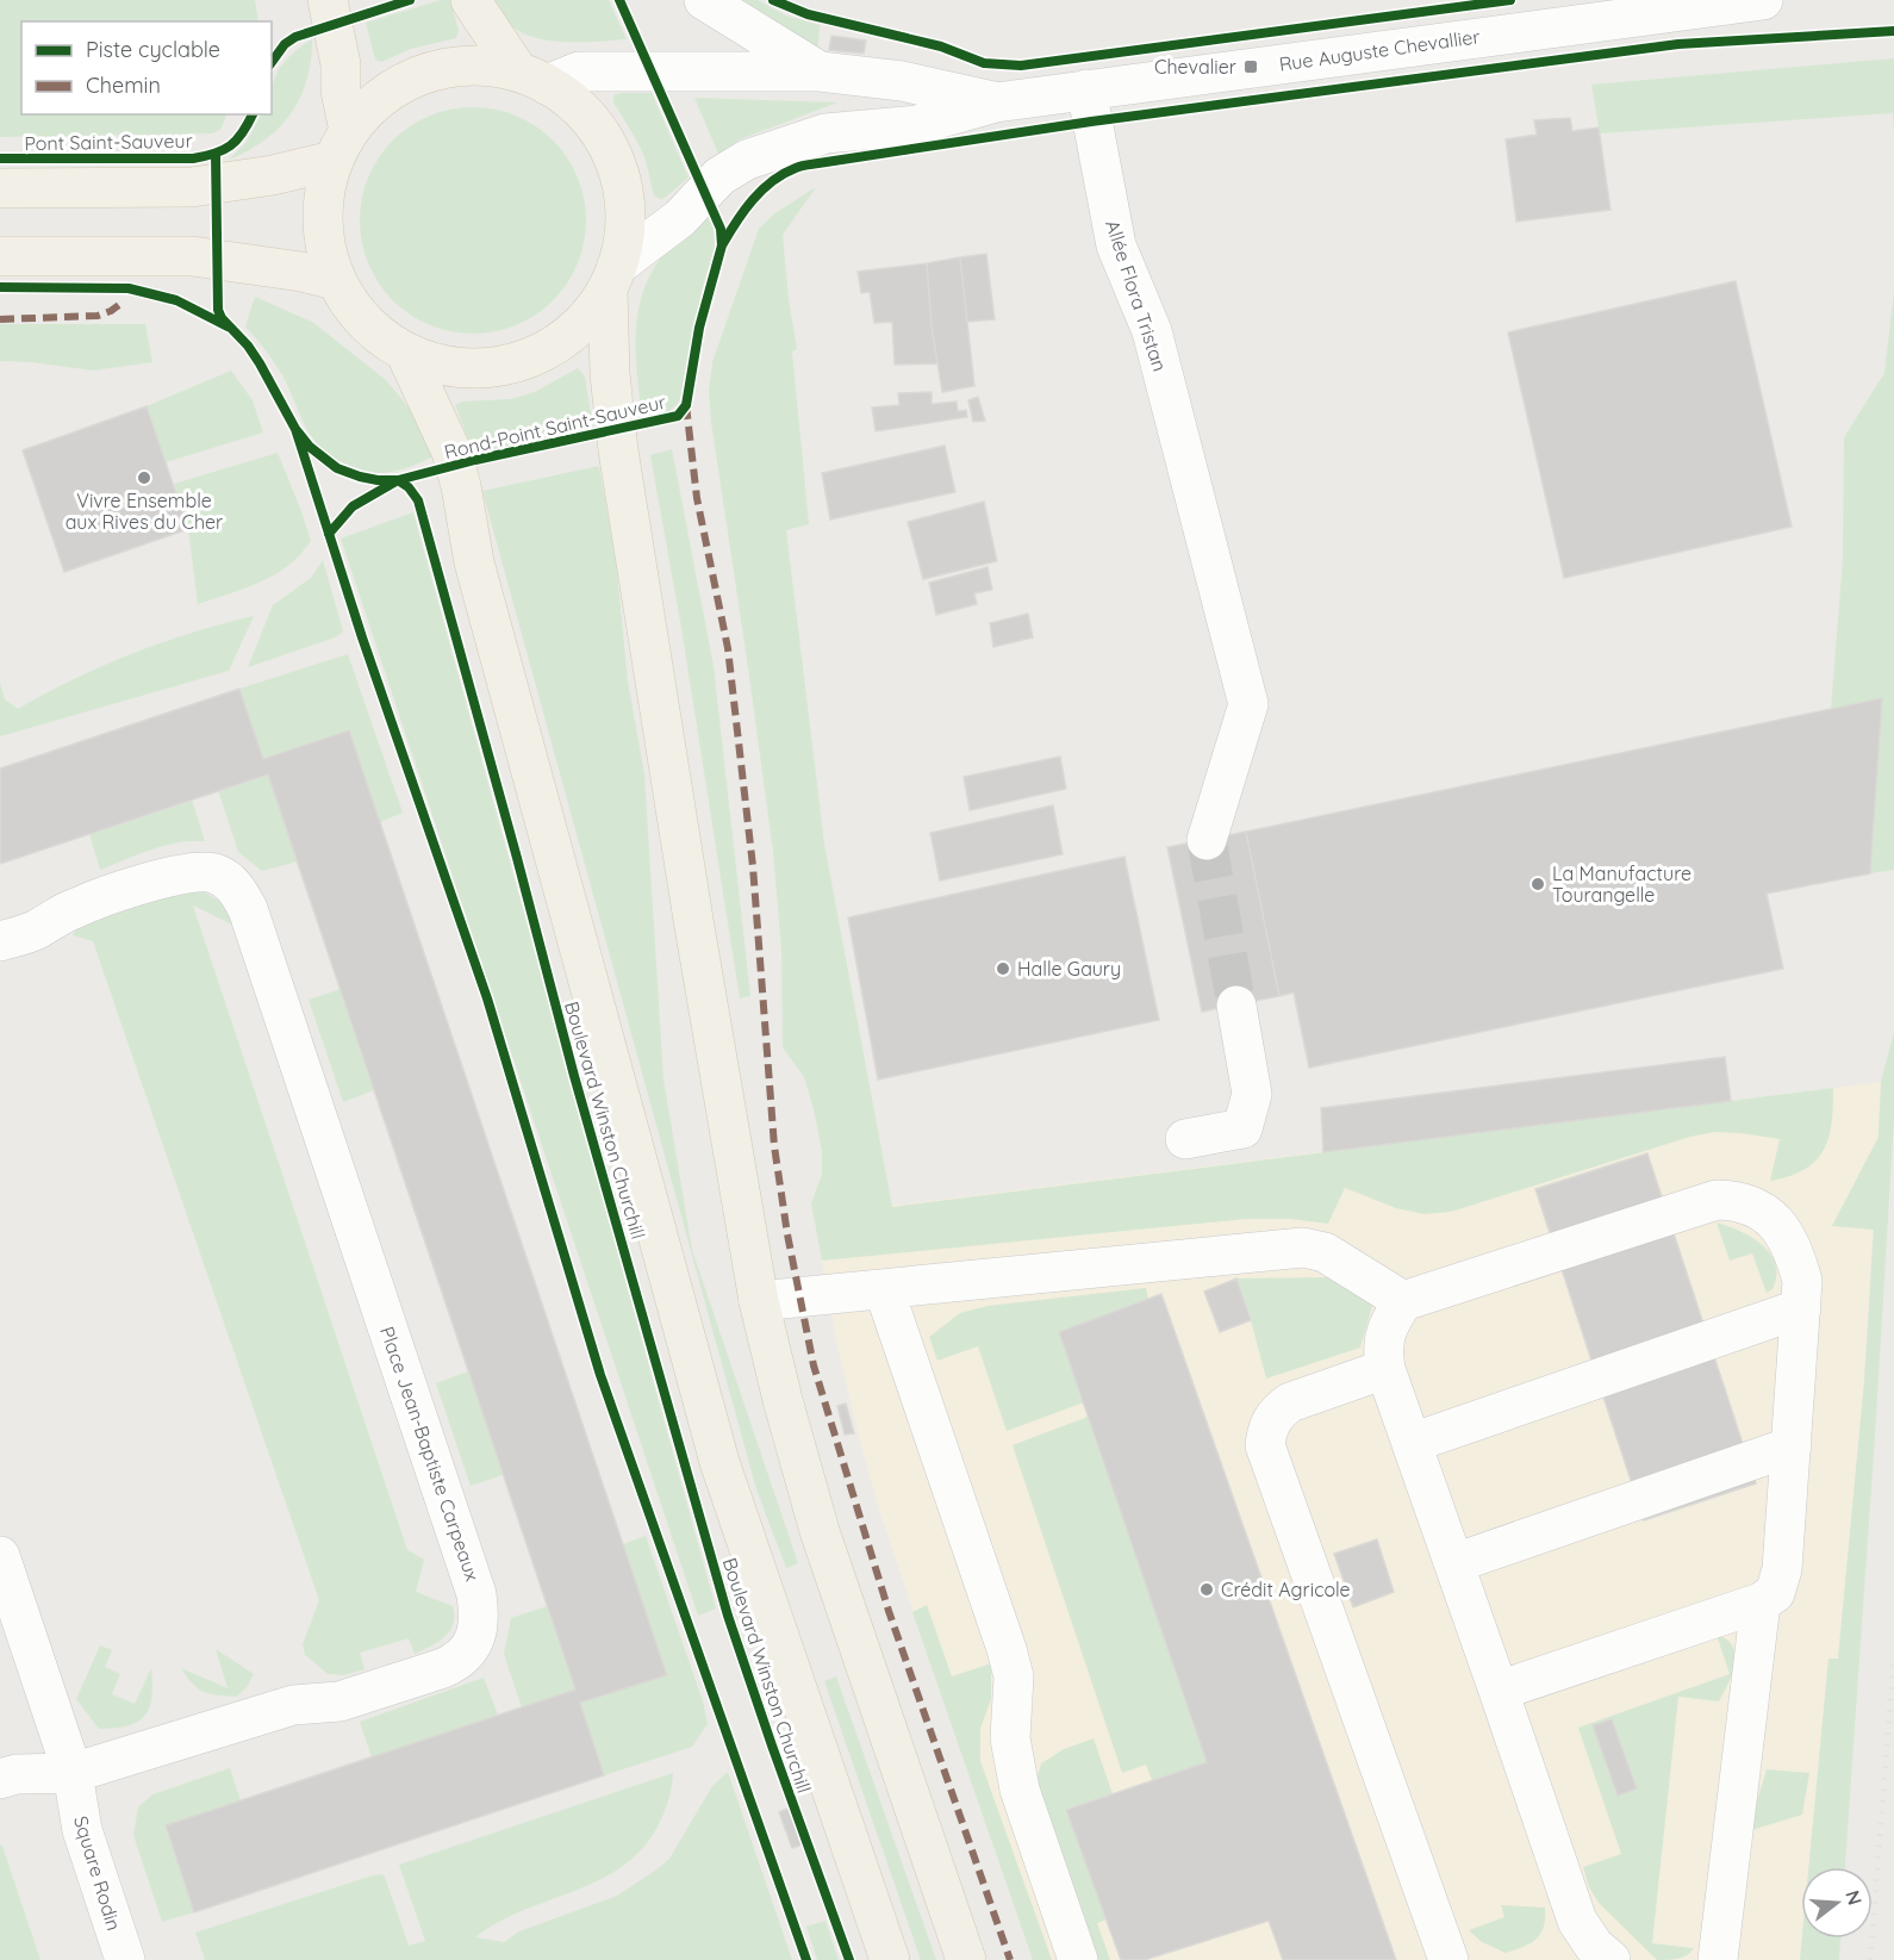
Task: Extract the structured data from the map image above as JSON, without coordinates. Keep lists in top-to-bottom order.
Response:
{
  "streets": {
    "main road": ["Boulevard Winston Churchill"],
    "street": [
      "Rue Auguste Chevallier",
      "Allée Flora Tristan",
      "Place Jean-Baptiste Carpeaux",
      "Square Rodin"
    ],
    "cycle path": ["Pont Saint-Sauveur", "Rond-Point Saint-Sauveur"]
  },
  "crossings": [
    ["Rue Auguste Chevallier", "Allée Flora Tristan"],
    ["Place Jean-Baptiste Carpeaux", "Square Rodin"]
  ],
  "places": {
    "transit": ["Chevalier"],
    "other": [
      "Vivre Ensemble aux Rives du Cher",
      "La Manufacture Tourangelle",
      "Halle Gaury",
      "Crédit Agricole"
    ]
  },
  "legend": ["Piste cyclable", "Chemin"],
  "north": "right"
}
